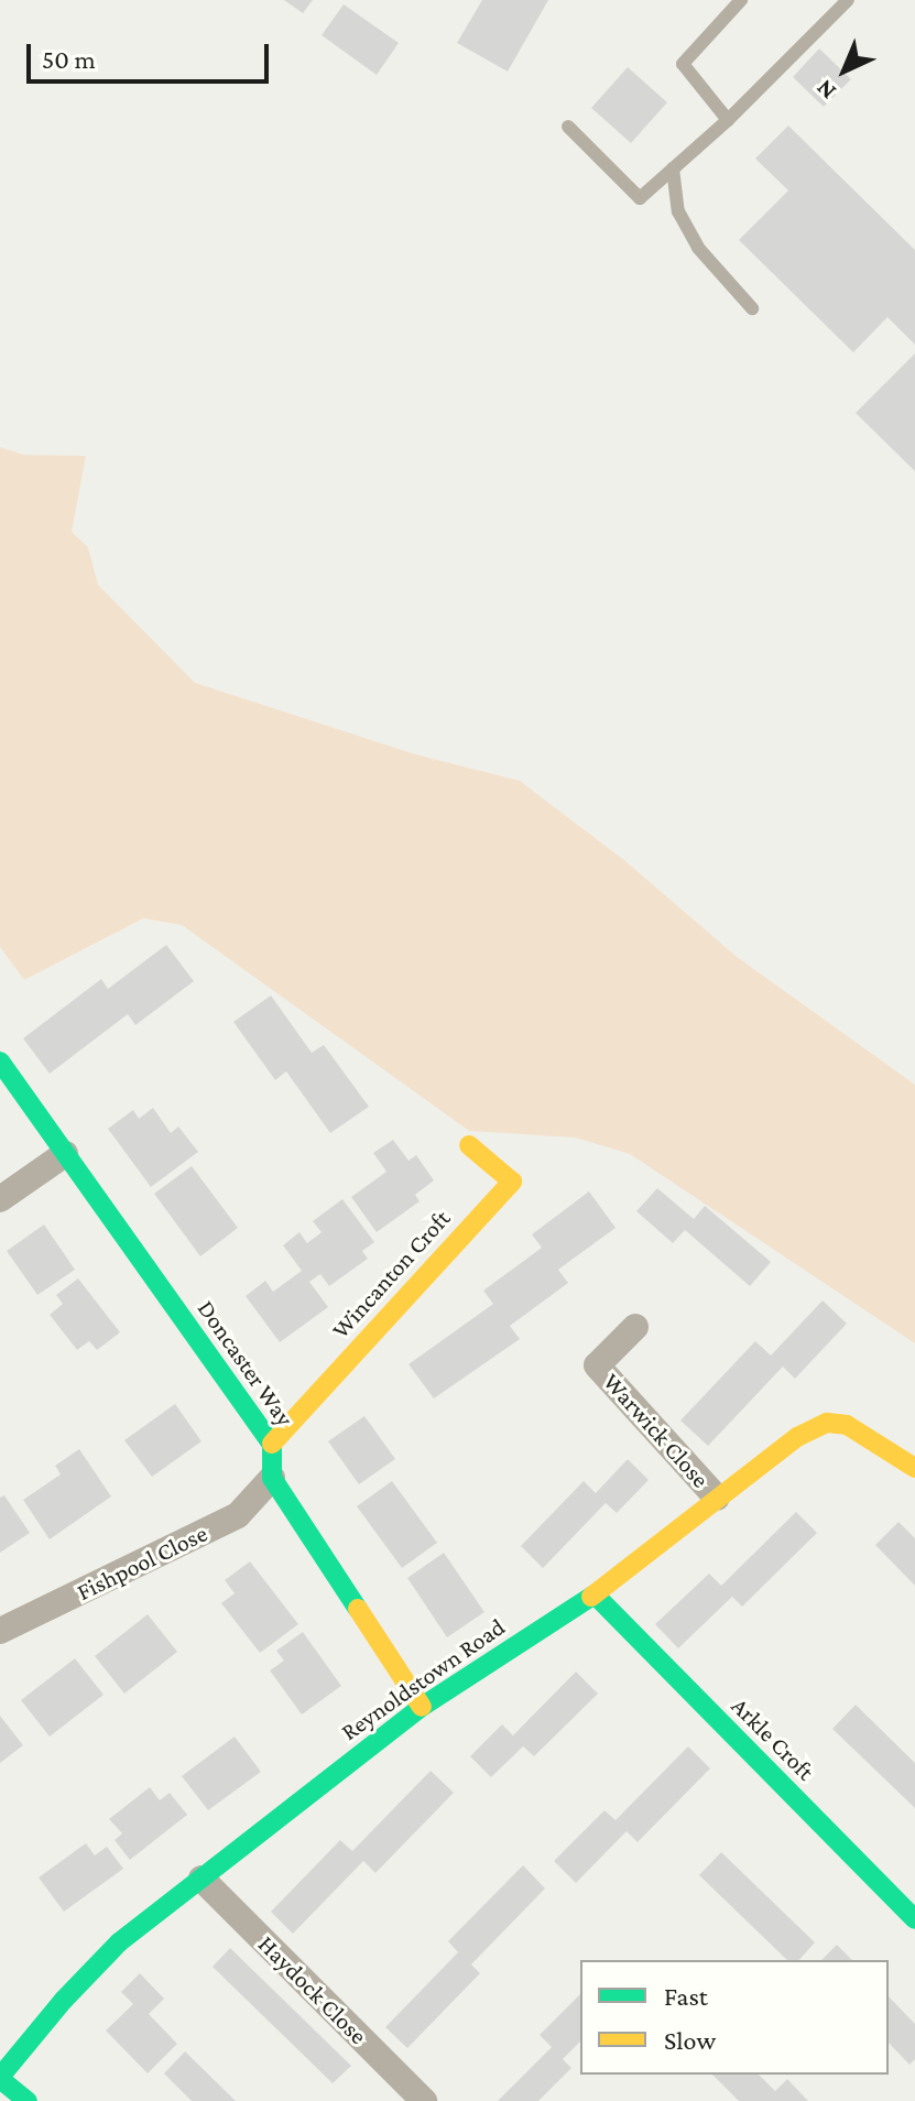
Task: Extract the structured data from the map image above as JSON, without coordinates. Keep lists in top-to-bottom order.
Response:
{
  "streets": {
    "street": [
      "Wincanton Croft",
      "Doncaster Way",
      "Warwick Close",
      "Fishpool Close",
      "Reynoldstown Road",
      "Arkle Croft",
      "Haydock Close"
    ]
  },
  "crossings": [
    ["Wincanton Croft", "Doncaster Way"],
    ["Doncaster Way", "Fishpool Close"],
    ["Warwick Close", "Reynoldstown Road"],
    ["Reynoldstown Road", "Arkle Croft"],
    ["Reynoldstown Road", "Haydock Close"]
  ],
  "legend": ["Fast", "Slow"],
  "scale_bar": "50 m",
  "north": "bottom left"
}
